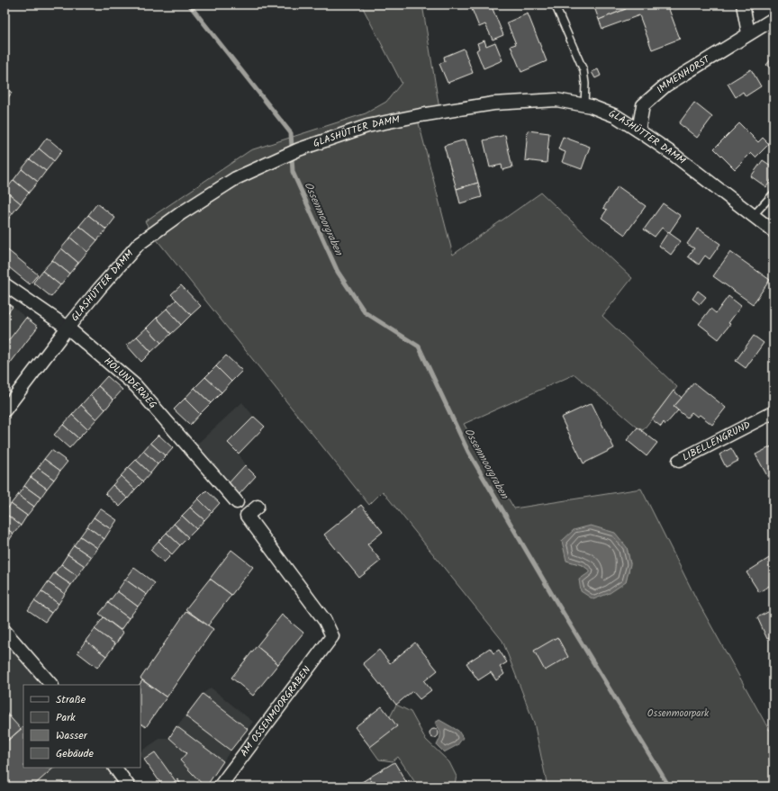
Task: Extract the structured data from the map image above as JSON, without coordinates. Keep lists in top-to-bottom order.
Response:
{
  "streets": {
    "street": [
      "IMMENHORST",
      "GLASHÜTTER DAMM",
      "HOLUNDERWEG",
      "LIBELLENGRUND",
      "AM OSSENMOORGRABEN"
    ]
  },
  "crossings": [
    ["IMMENHORST", "GLASHÜTTER DAMM"],
    ["GLASHÜTTER DAMM", "HOLUNDERWEG"]
  ],
  "water": ["Ossenmoorgraben"],
  "parks": ["Ossenmoorpark"],
  "legend": [
    "Straße",
    "Park",
    "Wasser",
    "Gebäude"
  ]
}
